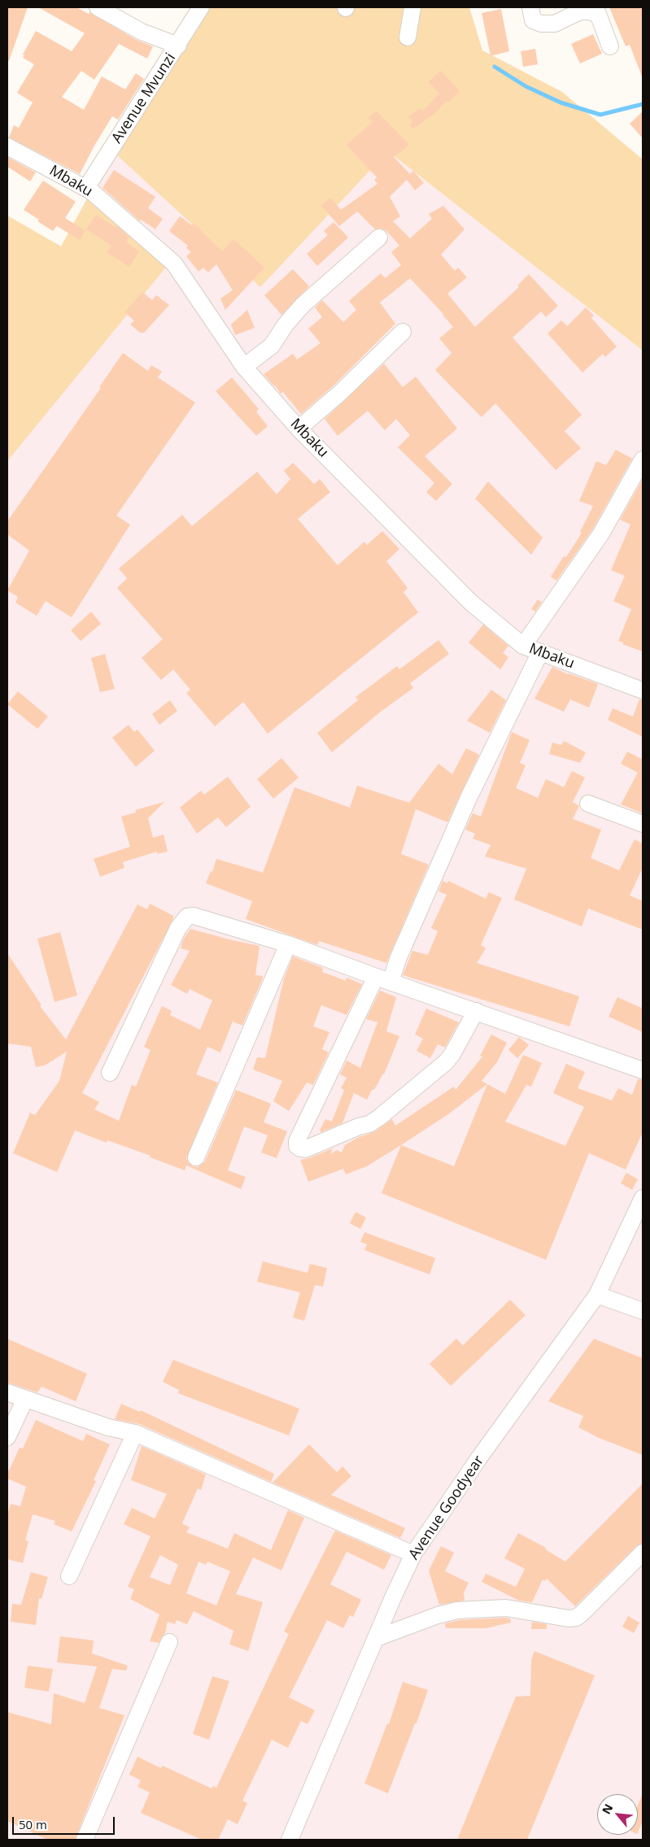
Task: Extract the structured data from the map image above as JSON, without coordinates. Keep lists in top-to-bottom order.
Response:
{
  "streets": {
    "street": ["Avenue Mvunzi", "Mbaku", "Avenue Goodyear"]
  },
  "crossings": [
    ["Avenue Mvunzi", "Mbaku"]
  ],
  "scale_bar": "50 m",
  "north": "top left"
}
